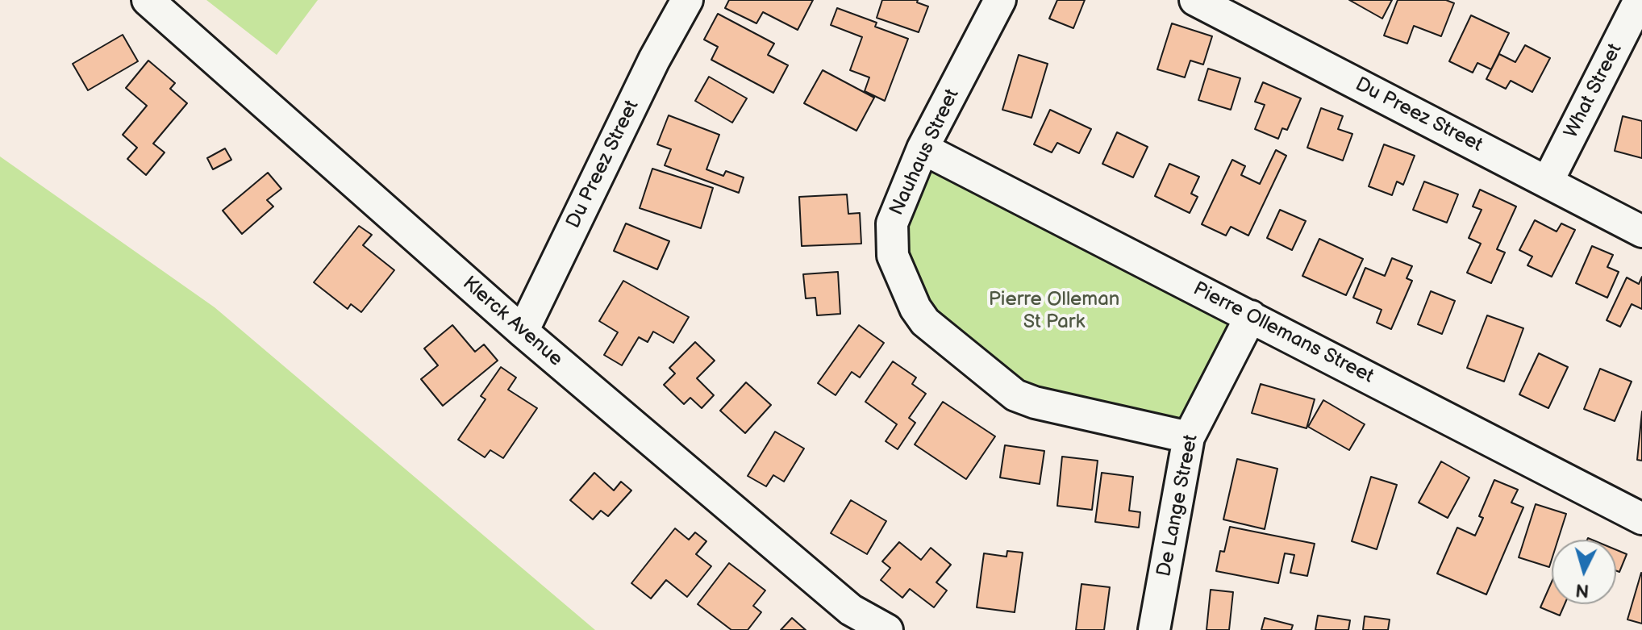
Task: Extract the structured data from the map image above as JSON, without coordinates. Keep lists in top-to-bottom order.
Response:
{
  "streets": {
    "street": [
      "What Street",
      "Du Preez Street",
      "Nauhaus Street",
      "Klerck Avenue",
      "Pierre Ollemans Street",
      "De Lange Street"
    ]
  },
  "crossings": [
    ["What Street", "Du Preez Street"],
    ["Du Preez Street", "Klerck Avenue"],
    ["Nauhaus Street", "Pierre Ollemans Street"],
    ["Nauhaus Street", "De Lange Street"],
    ["Pierre Ollemans Street", "De Lange Street"]
  ],
  "parks": ["Pierre Olleman St Park"],
  "north": "bottom"
}
